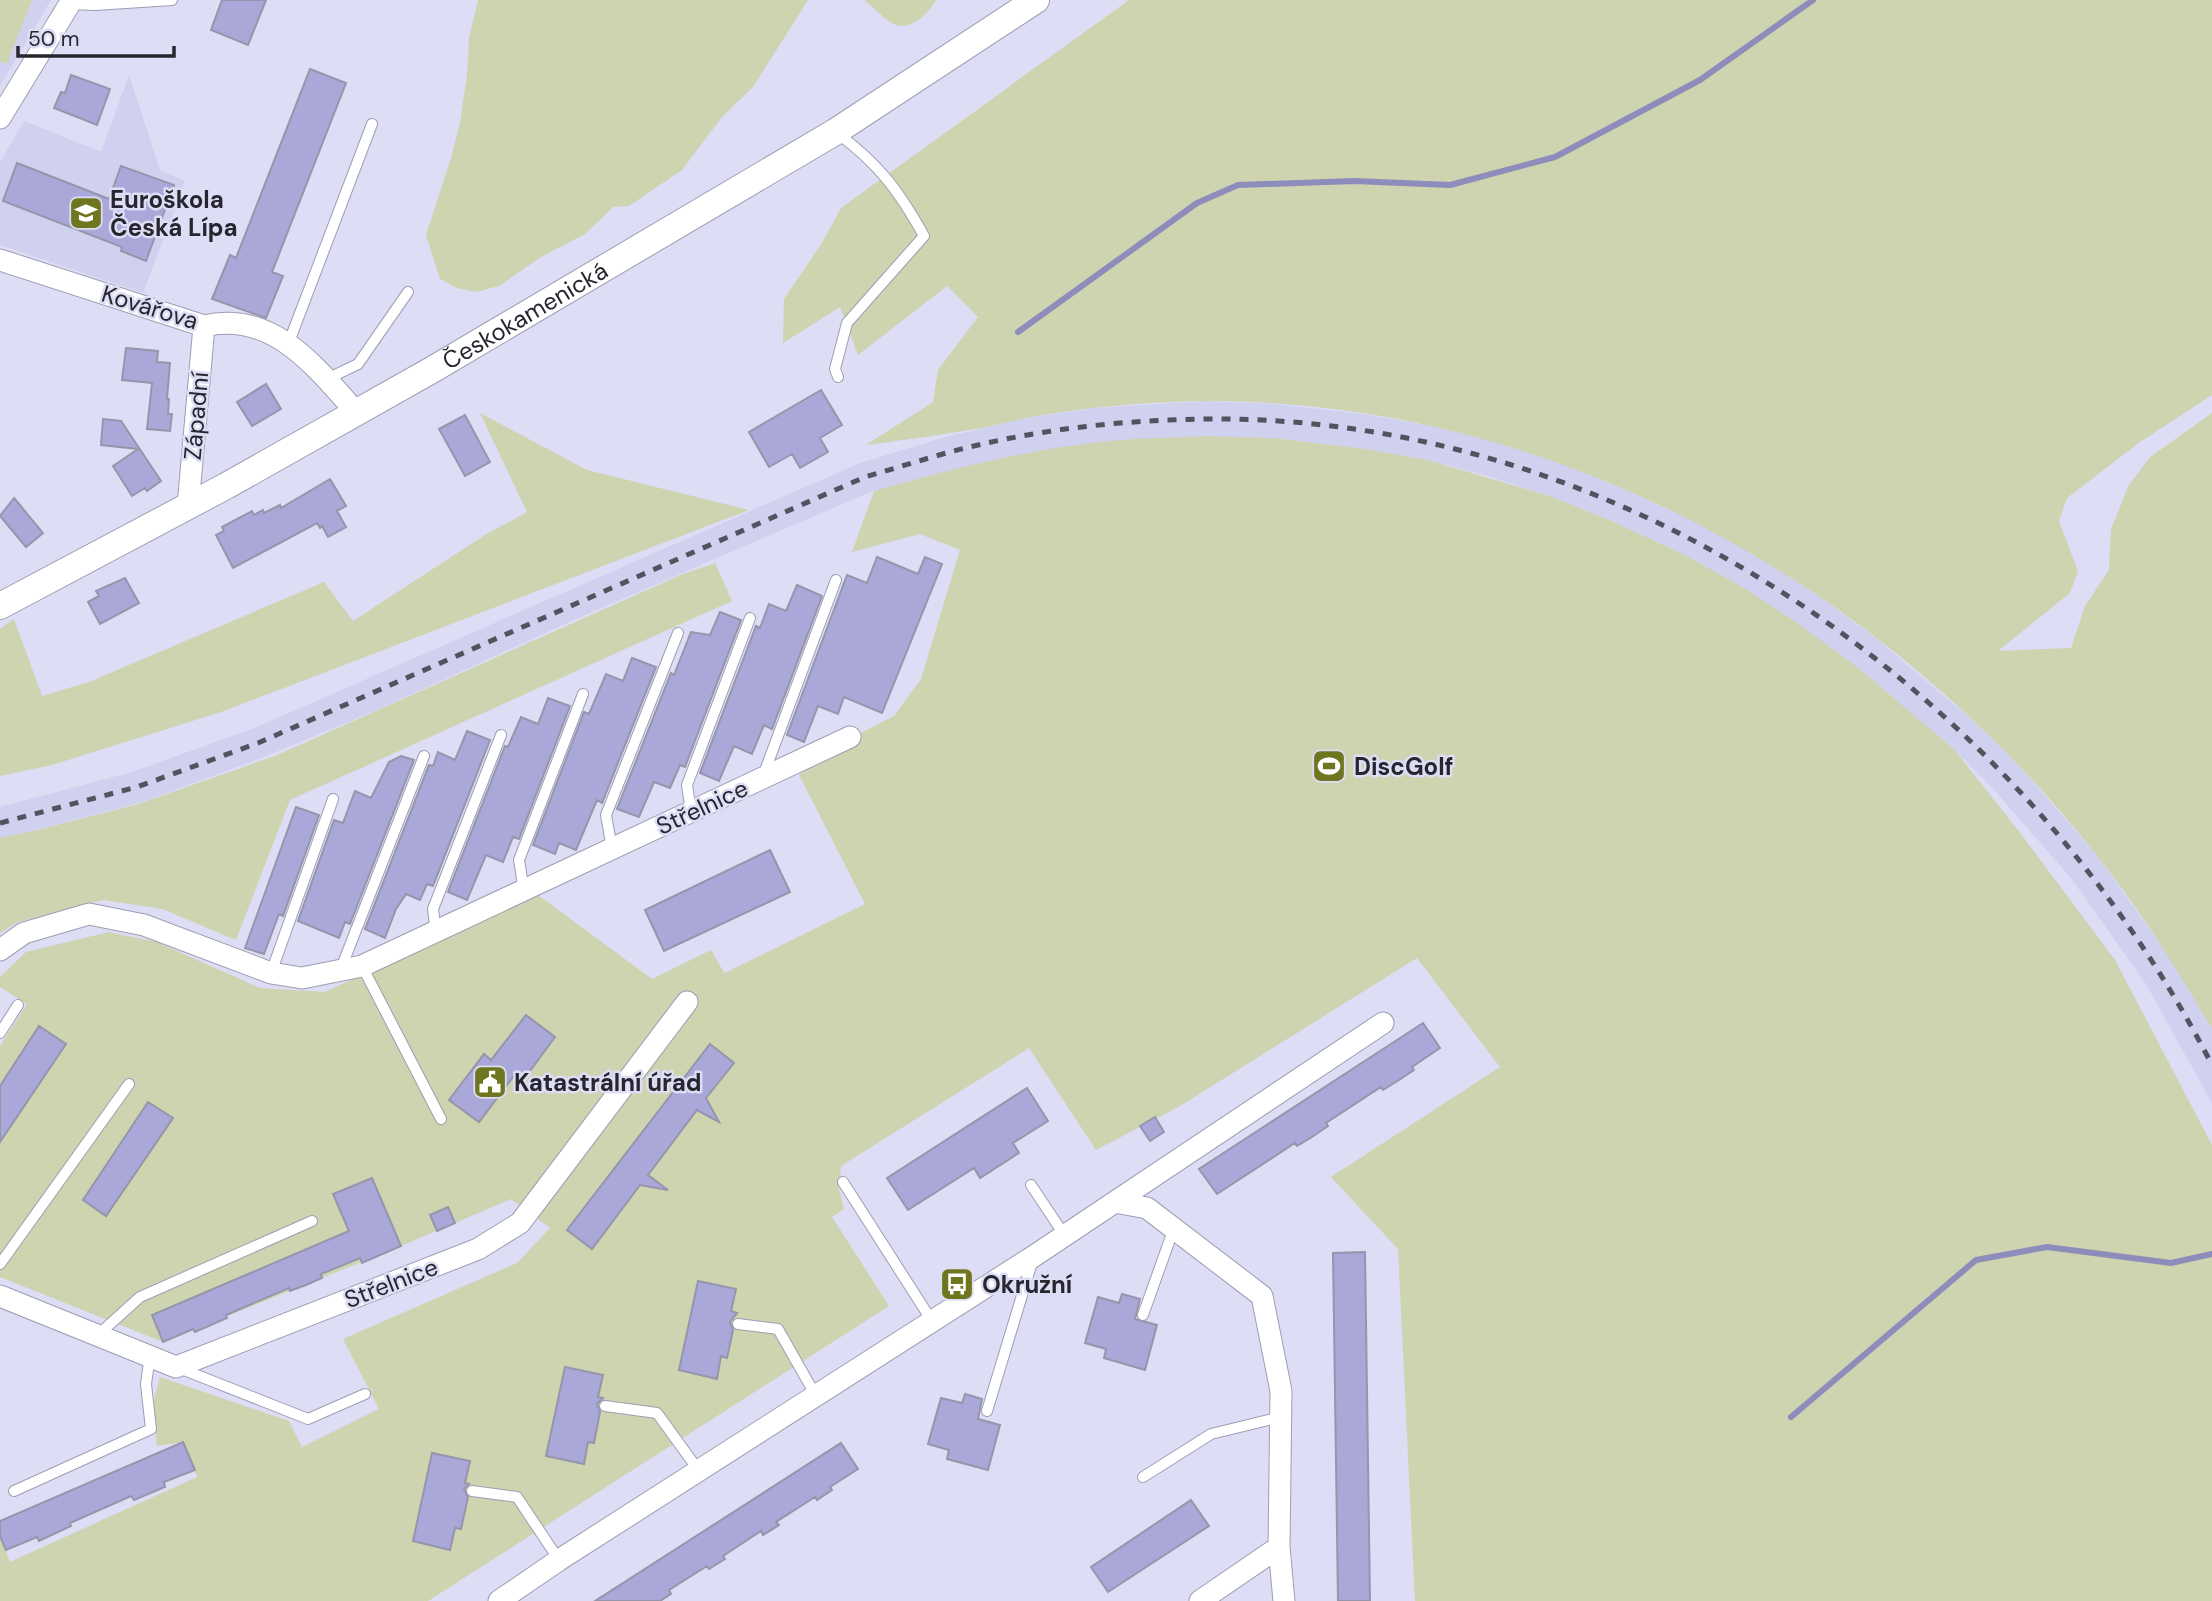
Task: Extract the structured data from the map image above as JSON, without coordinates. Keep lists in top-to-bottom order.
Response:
{
  "streets": {
    "street": [
      "Kovářova",
      "Českokamenická",
      "Západní",
      "Střelnice"
    ]
  },
  "crossings": [
    ["Kovářova", "Českokamenická"],
    ["Kovářova", "Západní"],
    ["Českokamenická", "Západní"]
  ],
  "places": {
    "school or university": ["Euroškola Česká Lípa"],
    "sports": ["DiscGolf"],
    "public building": ["Katastrální úřad"],
    "bus stop": ["Okružní"]
  },
  "scale_bar": "50 m"
}
